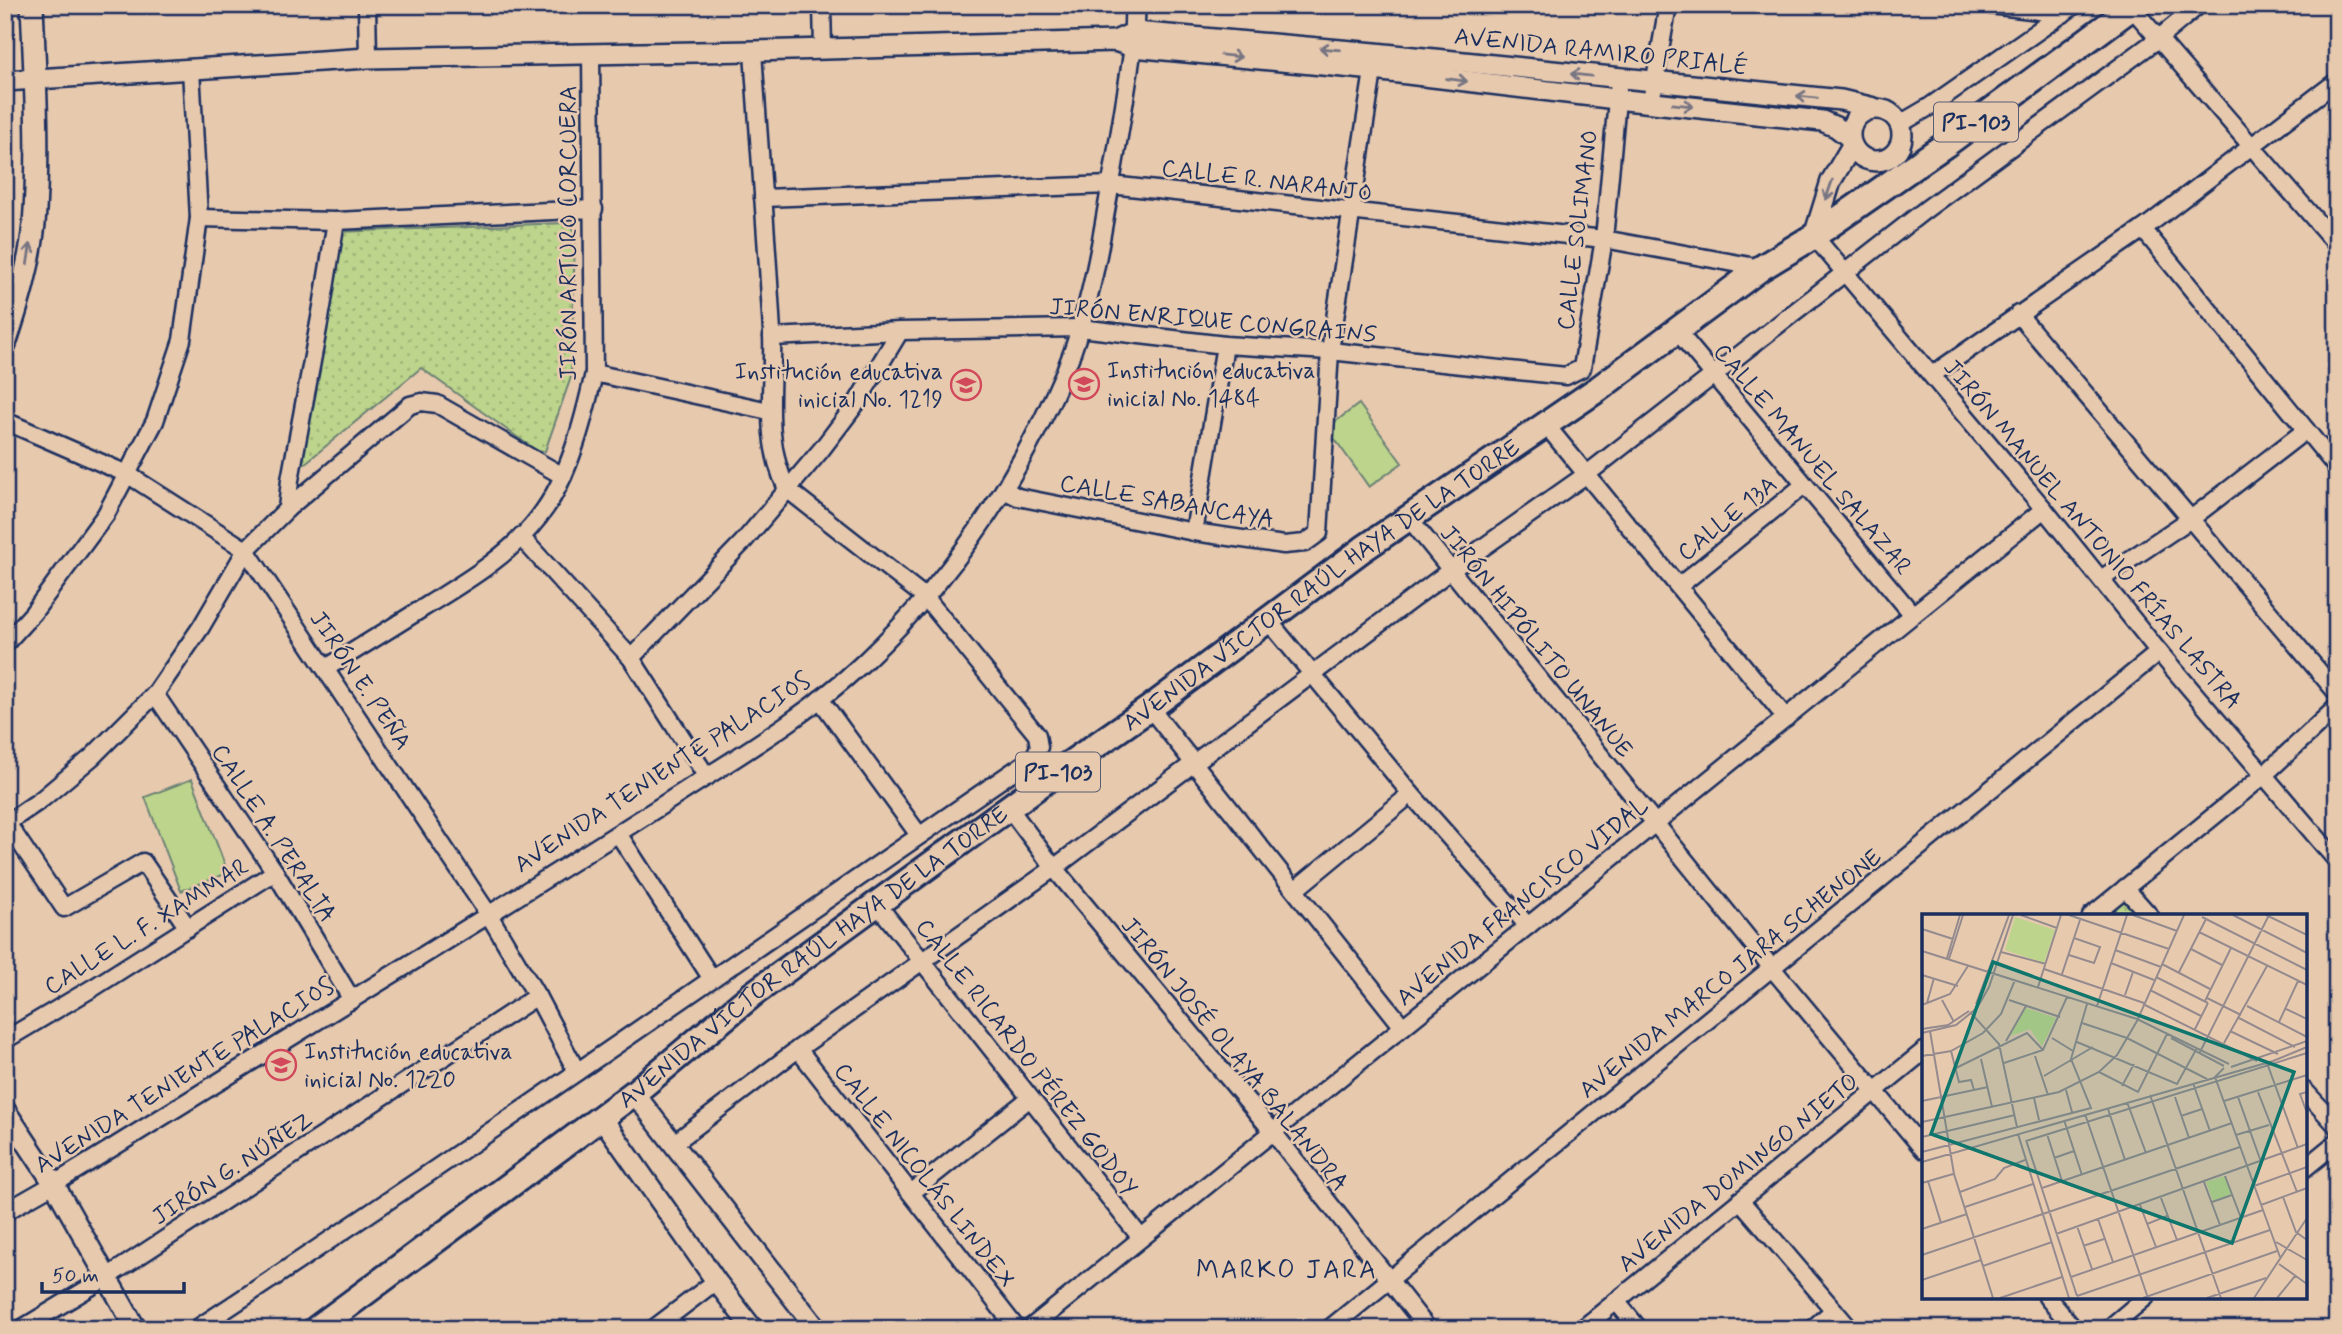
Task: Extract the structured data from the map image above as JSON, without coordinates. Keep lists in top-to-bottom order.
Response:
{
  "streets": {
    "main road": ["PI-103", "AVENIDA VÍCTOR RAÚL HAYA DE LA TORRE"],
    "street": [
      "AVENIDA RAMIRO PRIALÉ",
      "CALLE R. NARANJO",
      "CALLE SOLIMANO",
      "JIRÓN ARTURO CORCUERA",
      "JIRÓN ENRIQUE CONGRAINS",
      "CALLE MANUEL SALAZAR",
      "CALLE SABANCAYA",
      "CALLE 13A",
      "JIRÓN MANUEL ANTONIO FRÍAS LASTRA",
      "JIRÓN HIPÓLITO UNANUE",
      "JIRÓN E. PEÑA",
      "AVENIDA TENIENTE PALACIOS",
      "CALLE A. PERALTA",
      "AVENIDA FRANCISCO VIDAL",
      "CALLE L. F. XAMMAR",
      "AVENIDA MARCO JARA SCHENONE",
      "JIRÓN JOSÉ OLAYA BALANDRA",
      "CALLE RICARDO PÉREZ GODOY",
      "JIRÓN G. NÚÑEZ",
      "AVENIDA DOMINGO NIETO",
      "CALLE NICOLÁS LINDEX"
    ]
  },
  "crossings": [
    ["AVENIDA RAMIRO PRIALÉ", "CALLE SOLIMANO"],
    ["AVENIDA RAMIRO PRIALÉ", "JIRÓN ARTURO CORCUERA"],
    ["AVENIDA RAMIRO PRIALÉ", "AVENIDA TENIENTE PALACIOS"],
    ["CALLE R. NARANJO", "CALLE SOLIMANO"],
    ["CALLE R. NARANJO", "AVENIDA VÍCTOR RAÚL HAYA DE LA TORRE"],
    ["CALLE R. NARANJO", "AVENIDA TENIENTE PALACIOS"],
    ["CALLE SOLIMANO", "JIRÓN ENRIQUE CONGRAINS"],
    ["JIRÓN ARTURO CORCUERA", "JIRÓN E. PEÑA"],
    ["JIRÓN ENRIQUE CONGRAINS", "CALLE SABANCAYA"],
    ["JIRÓN ENRIQUE CONGRAINS", "AVENIDA TENIENTE PALACIOS"],
    ["CALLE MANUEL SALAZAR", "CALLE 13A"],
    ["CALLE MANUEL SALAZAR", "AVENIDA VÍCTOR RAÚL HAYA DE LA TORRE"],
    ["CALLE MANUEL SALAZAR", "AVENIDA FRANCISCO VIDAL"],
    ["CALLE SABANCAYA", "AVENIDA TENIENTE PALACIOS"],
    ["JIRÓN MANUEL ANTONIO FRÍAS LASTRA", "AVENIDA VÍCTOR RAÚL HAYA DE LA TORRE"],
    ["JIRÓN MANUEL ANTONIO FRÍAS LASTRA", "AVENIDA FRANCISCO VIDAL"],
    ["JIRÓN MANUEL ANTONIO FRÍAS LASTRA", "AVENIDA MARCO JARA SCHENONE"],
    ["AVENIDA VÍCTOR RAÚL HAYA DE LA TORRE", "JIRÓN HIPÓLITO UNANUE"],
    ["AVENIDA VÍCTOR RAÚL HAYA DE LA TORRE", "JIRÓN JOSÉ OLAYA BALANDRA"],
    ["AVENIDA VÍCTOR RAÚL HAYA DE LA TORRE", "CALLE RICARDO PÉREZ GODOY"],
    ["JIRÓN HIPÓLITO UNANUE", "AVENIDA FRANCISCO VIDAL"],
    ["JIRÓN HIPÓLITO UNANUE", "AVENIDA MARCO JARA SCHENONE"],
    ["JIRÓN HIPÓLITO UNANUE", "AVENIDA DOMINGO NIETO"],
    ["JIRÓN E. PEÑA", "AVENIDA TENIENTE PALACIOS"],
    ["JIRÓN E. PEÑA", "JIRÓN G. NÚÑEZ"],
    ["AVENIDA TENIENTE PALACIOS", "CALLE A. PERALTA"],
    ["CALLE A. PERALTA", "CALLE L. F. XAMMAR"],
    ["AVENIDA FRANCISCO VIDAL", "JIRÓN JOSÉ OLAYA BALANDRA"],
    ["AVENIDA FRANCISCO VIDAL", "CALLE RICARDO PÉREZ GODOY"],
    ["AVENIDA MARCO JARA SCHENONE", "JIRÓN JOSÉ OLAYA BALANDRA"]
  ],
  "districts": ["MARKO JARA"],
  "places": {
    "school or university": ["Institución educativa inicial No. 1484", "Institución educativa inicial No. 1219", "Institución educativa inicial No. 1220"]
  },
  "scale_bar": "50 m"
}
